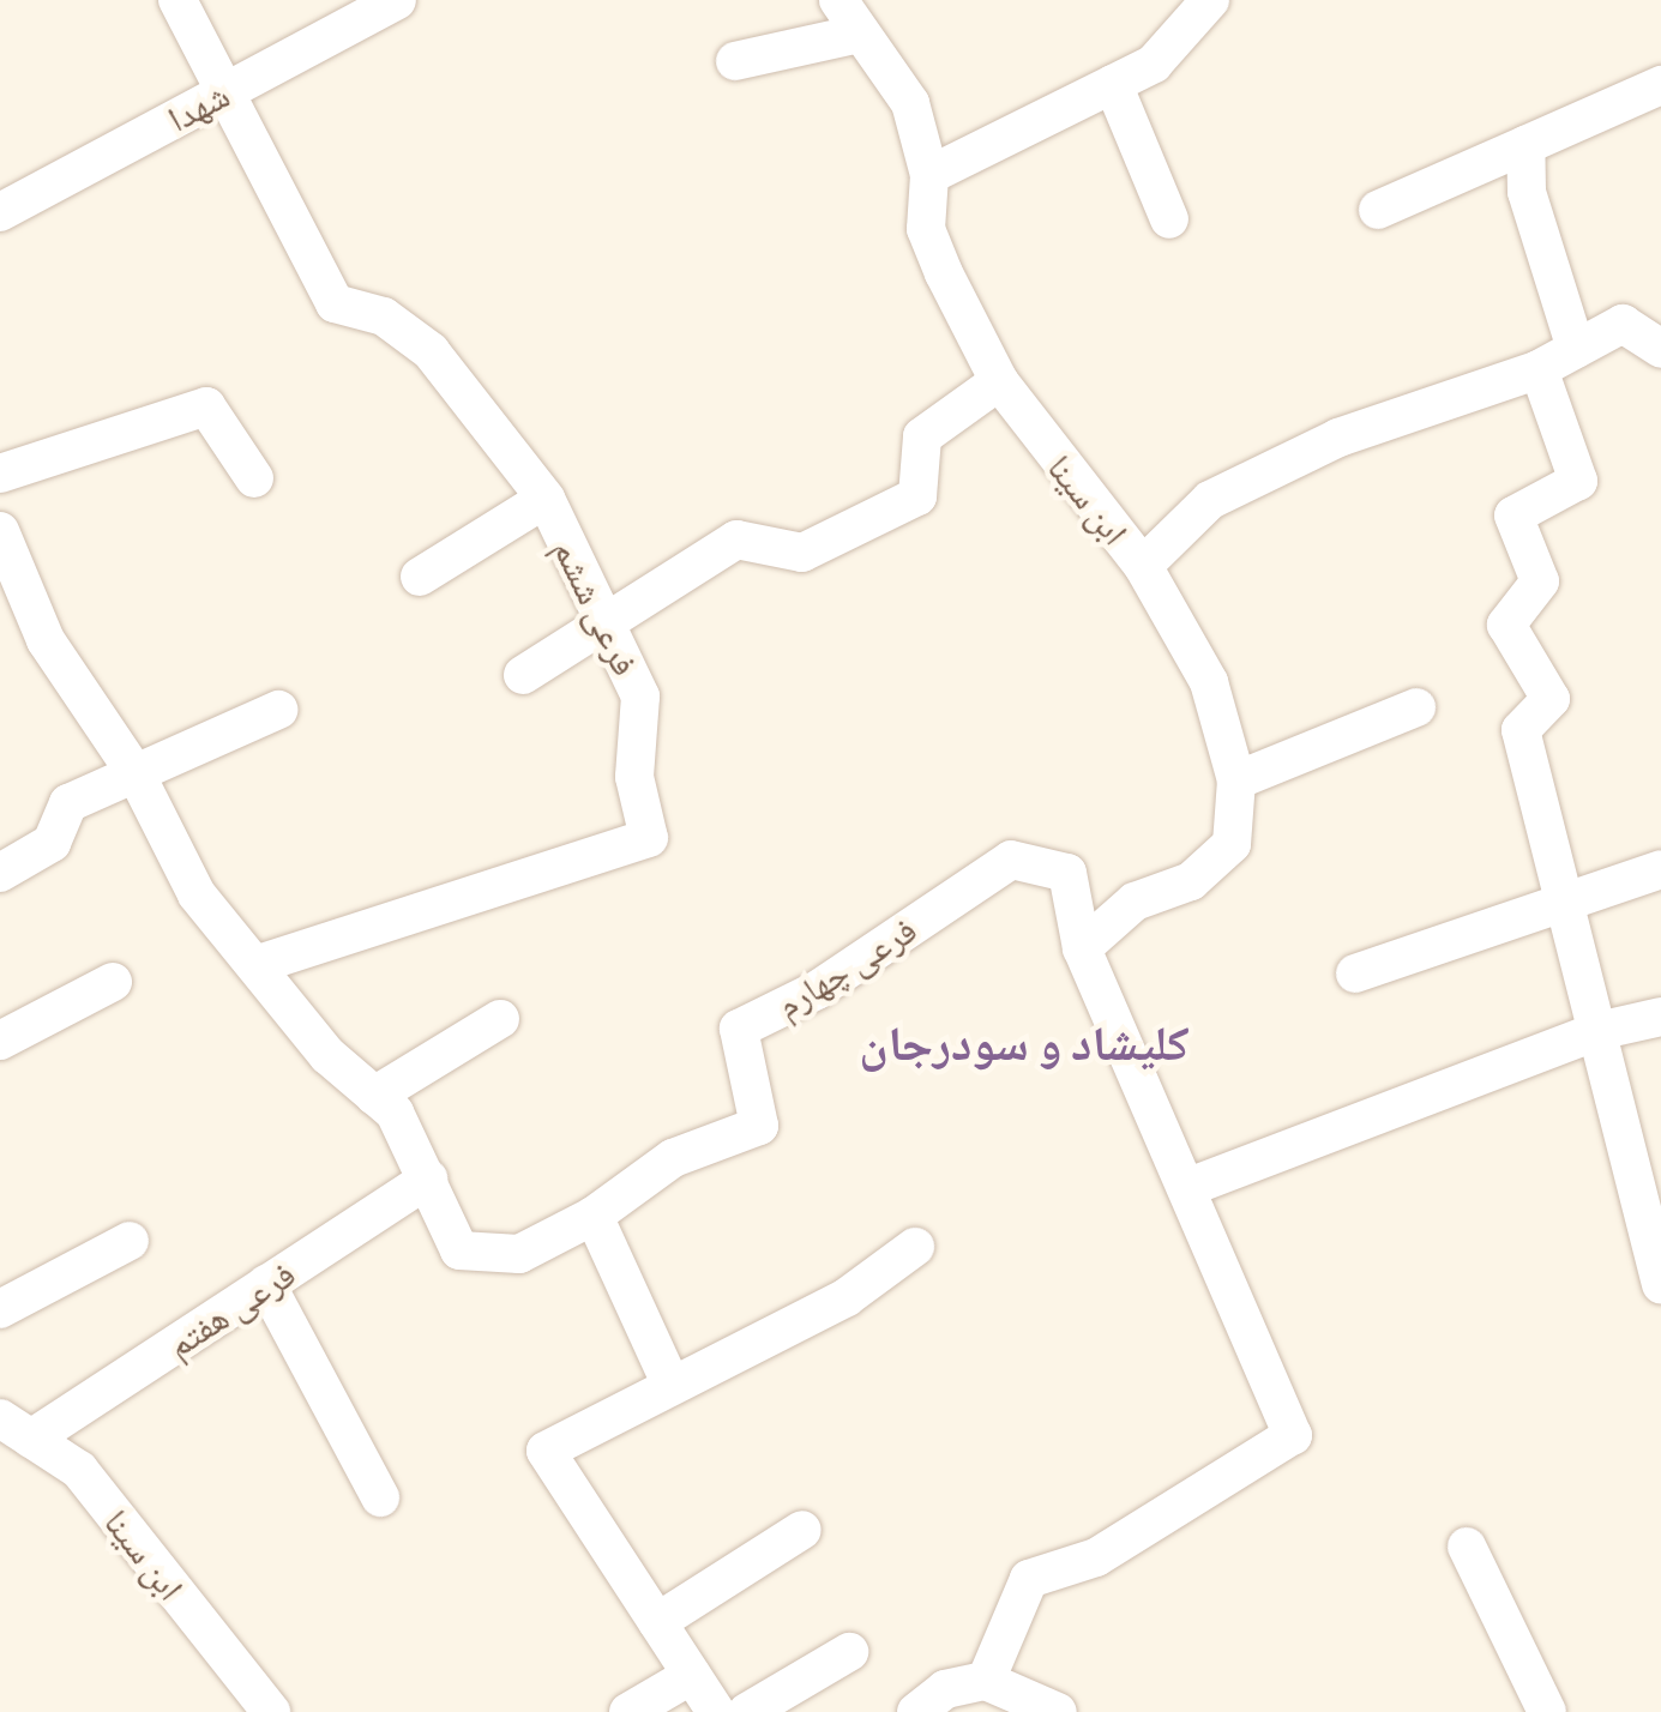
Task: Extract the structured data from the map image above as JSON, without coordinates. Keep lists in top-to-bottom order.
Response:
{
  "streets": {
    "street": [
      "شهدا",
      "ابن سینا",
      "فرعی ششم",
      "فرعی چهارم",
      "فرعی هفتم"
    ]
  },
  "crossings": [
    ["شهدا", "فرعی ششم"],
    ["ابن سینا", "فرعی چهارم"],
    ["ابن سینا", "فرعی هفتم"],
    ["فرعی ششم", "فرعی چهارم"],
    ["فرعی چهارم", "فرعی هفتم"]
  ],
  "districts": ["کلیشاد و سودرجان"]
}
